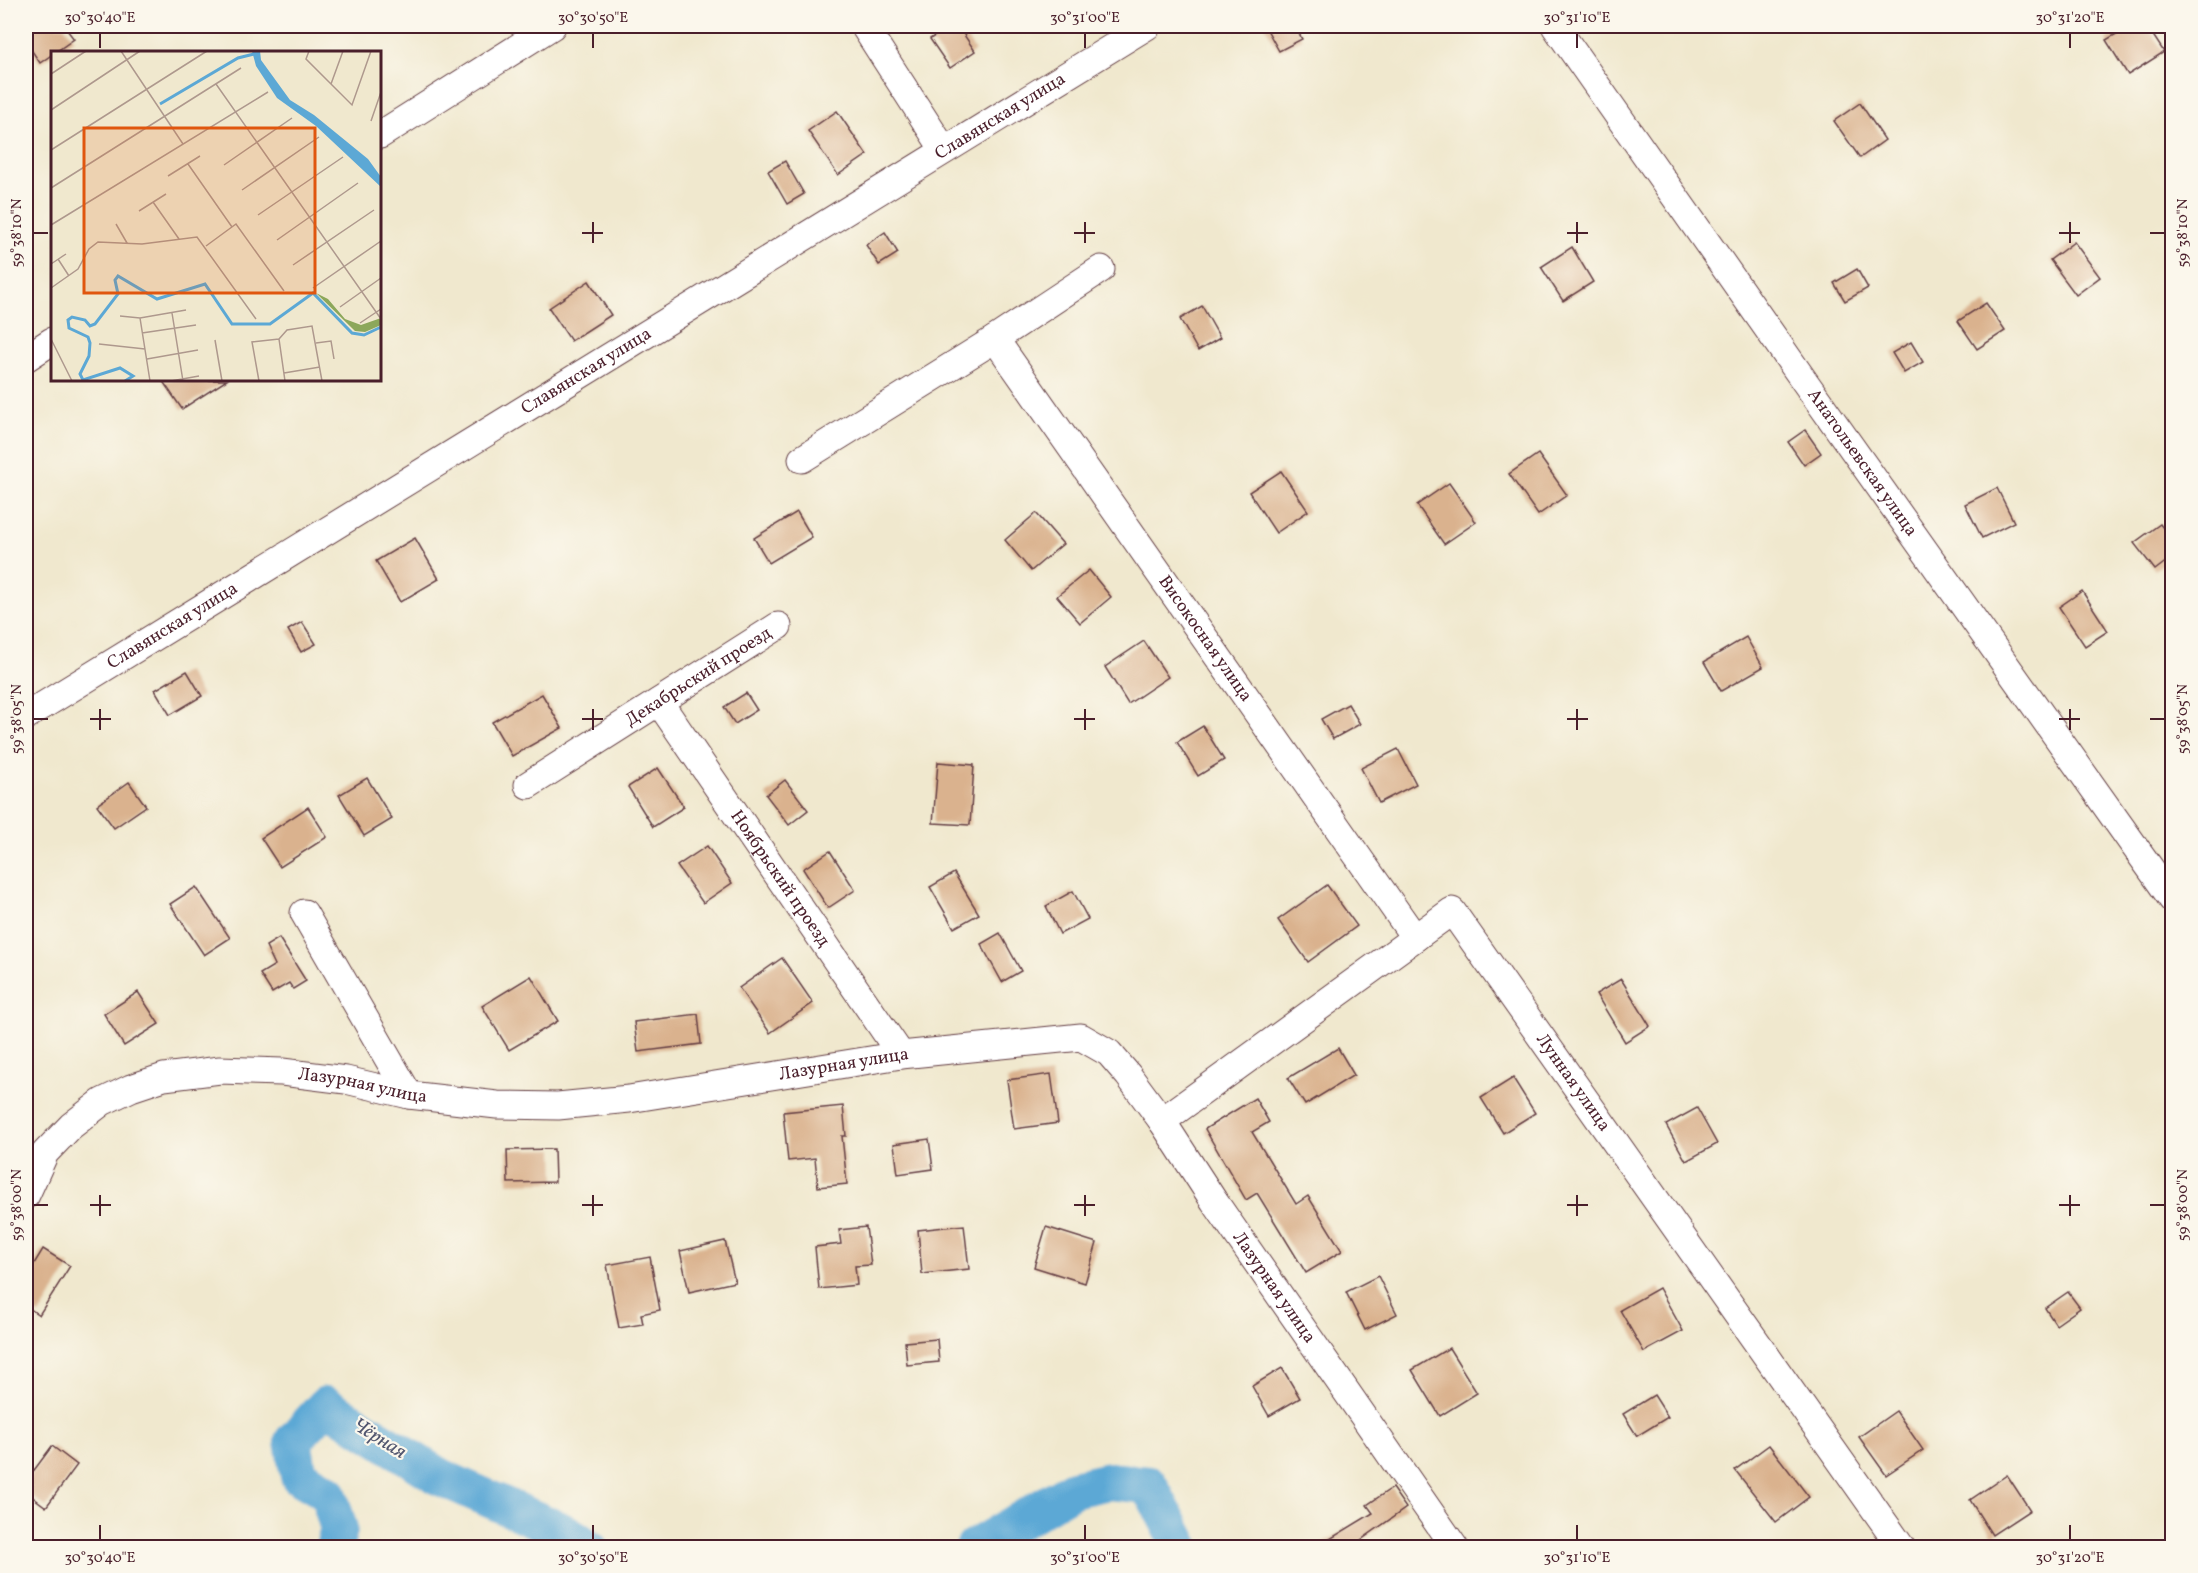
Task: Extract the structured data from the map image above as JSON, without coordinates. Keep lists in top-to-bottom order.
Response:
{
  "streets": {
    "street": [
      "Славянская улица",
      "Анатольевская улица",
      "Високосная улица",
      "Декабрьский проезд",
      "Ноябрьский проезд",
      "Лазурная улица",
      "Лунная улица"
    ]
  },
  "crossings": [
    ["Високосная улица", "Лунная улица"],
    ["Декабрьский проезд", "Ноябрьский проезд"],
    ["Ноябрьский проезд", "Лазурная улица"],
    ["Лазурная улица", "Лунная улица"]
  ],
  "water": ["Чёрная"],
  "coordinates": [
    "30°30'40\"E",
    "30°30'50\"E",
    "30°31'00\"E",
    "30°31'10\"E",
    "30°31'20\"E",
    "59°38'10\"N",
    "59°38'05\"N",
    "59°38'00\"N"
  ]
}
